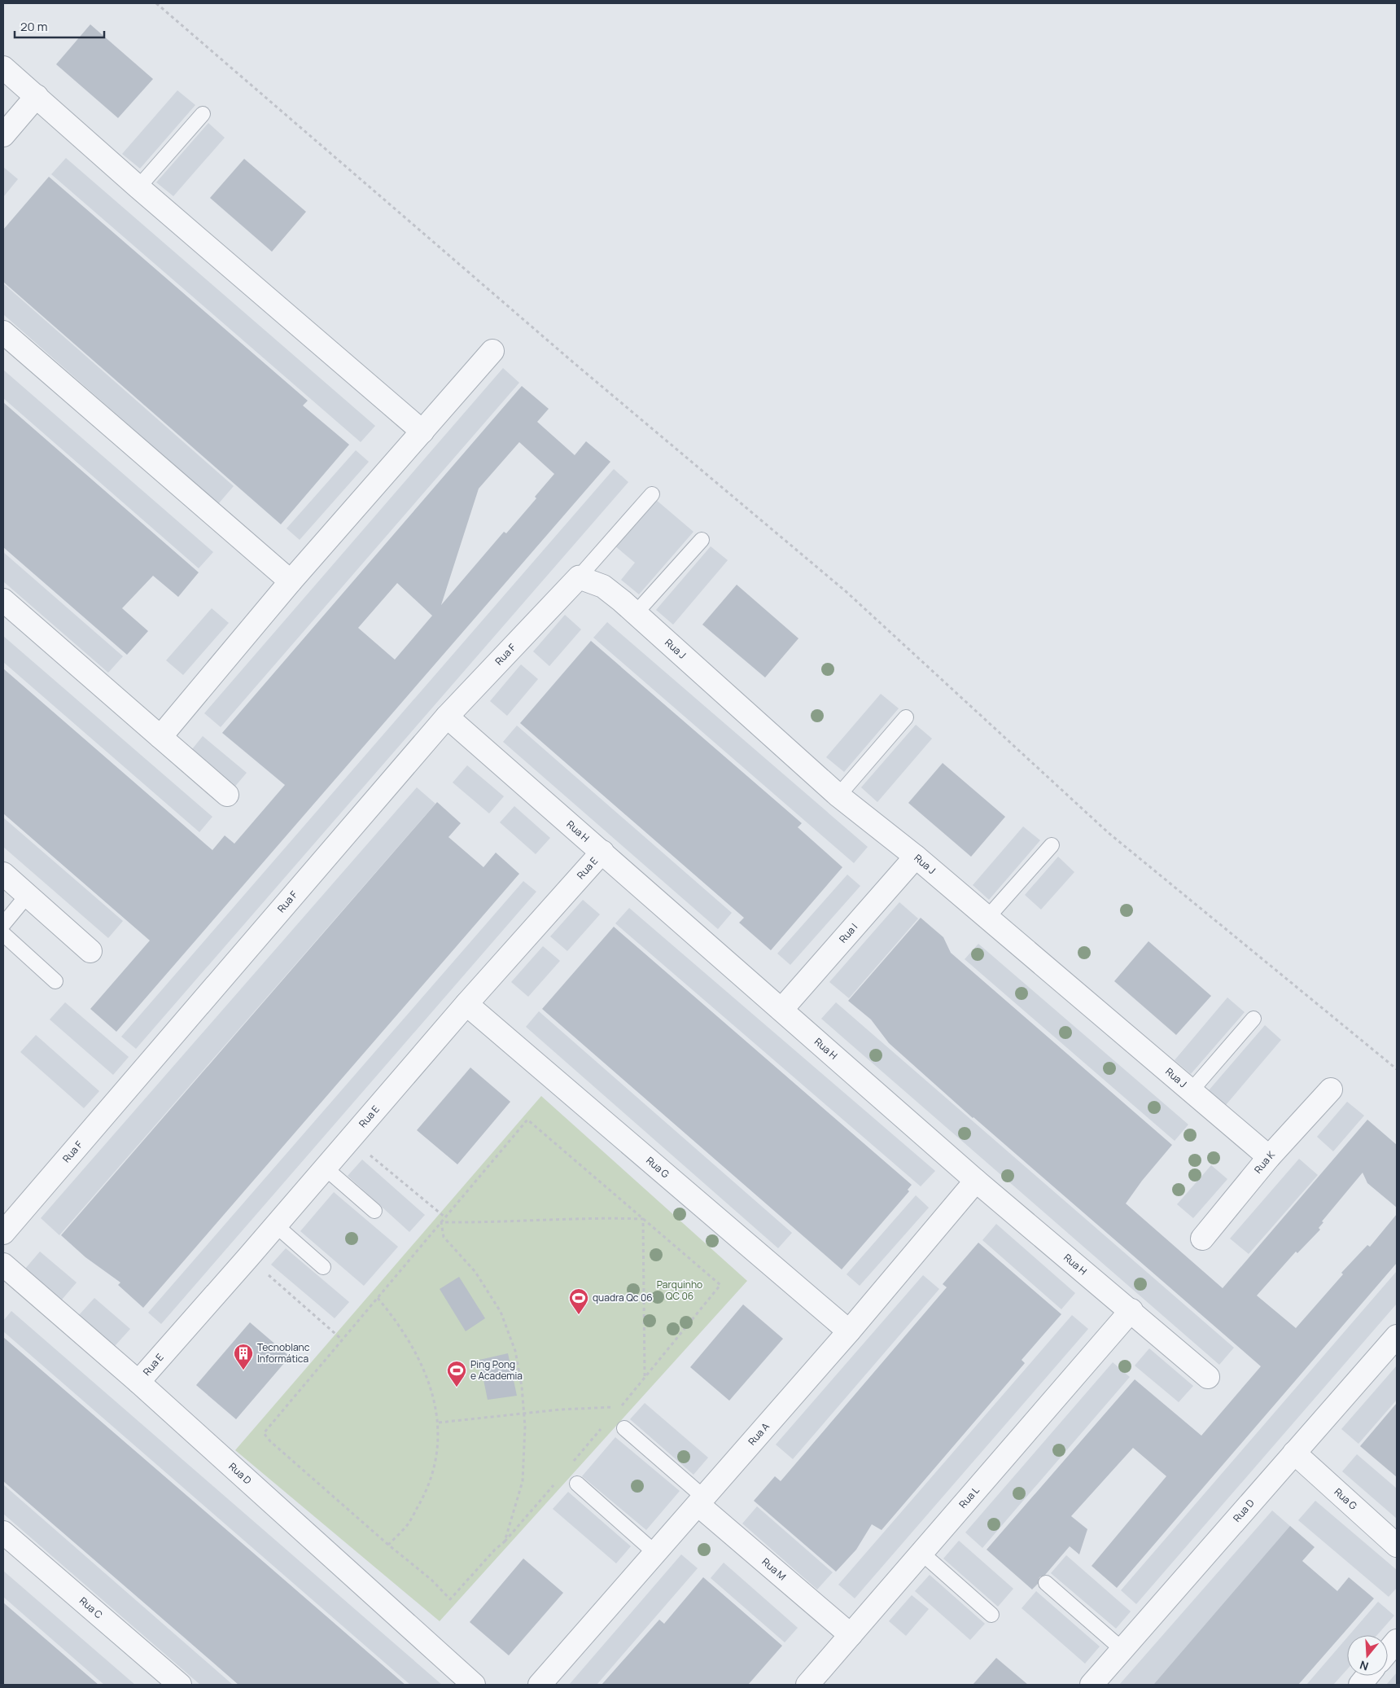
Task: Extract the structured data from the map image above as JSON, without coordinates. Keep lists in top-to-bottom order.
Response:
{
  "streets": {
    "street": [
      "Rua J",
      "Rua F",
      "Rua H",
      "Rua E",
      "Rua I",
      "Rua K",
      "Rua G",
      "Rua A",
      "Rua D",
      "Rua L",
      "Rua M",
      "Rua C"
    ]
  },
  "crossings": [
    ["Rua J", "Rua F"],
    ["Rua J", "Rua I"],
    ["Rua J", "Rua K"],
    ["Rua F", "Rua H"],
    ["Rua H", "Rua E"],
    ["Rua H", "Rua I"],
    ["Rua H", "Rua A"],
    ["Rua H", "Rua L"],
    ["Rua E", "Rua G"],
    ["Rua E", "Rua D"],
    ["Rua G", "Rua A"],
    ["Rua G", "Rua D"],
    ["Rua A", "Rua M"],
    ["Rua L", "Rua M"]
  ],
  "parks": ["Parquinho QC 06"],
  "places": {
    "sports": ["quadra Qc 06", "Ping Pong e Academia"],
    "building": ["Tecnoblanc Informática"]
  },
  "scale_bar": "20 m",
  "north": "bottom"
}
